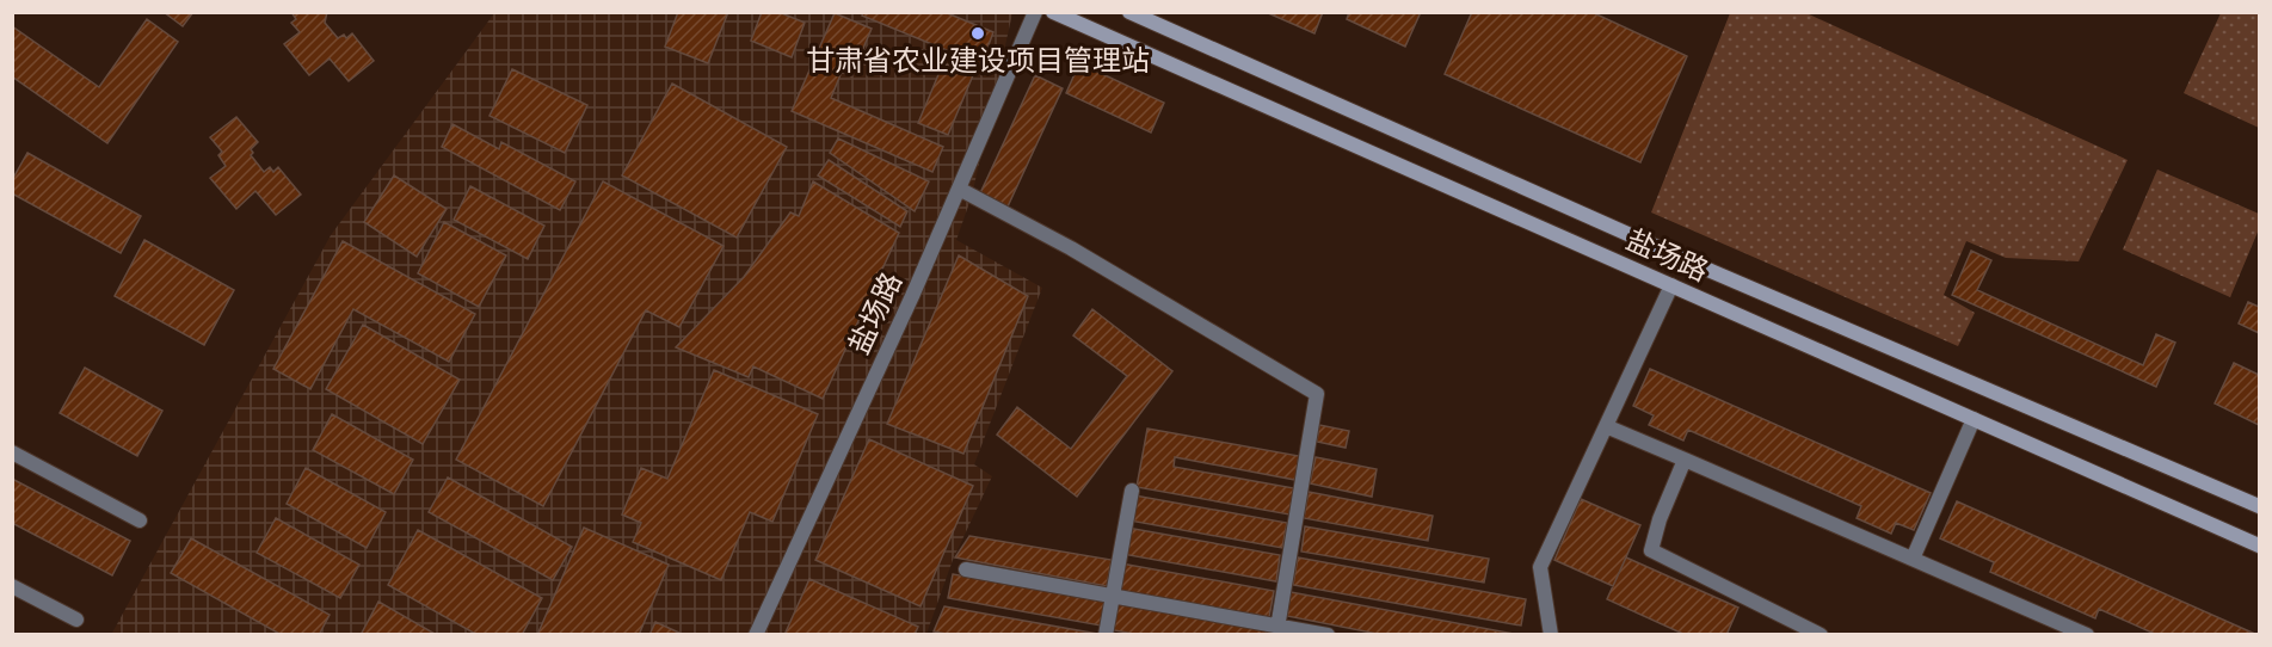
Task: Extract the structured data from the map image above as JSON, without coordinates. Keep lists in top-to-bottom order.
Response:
{
  "streets": {
    "main road": ["盐场路"]
  },
  "places": ["甘肃省农业建设项目管理站"]
}
